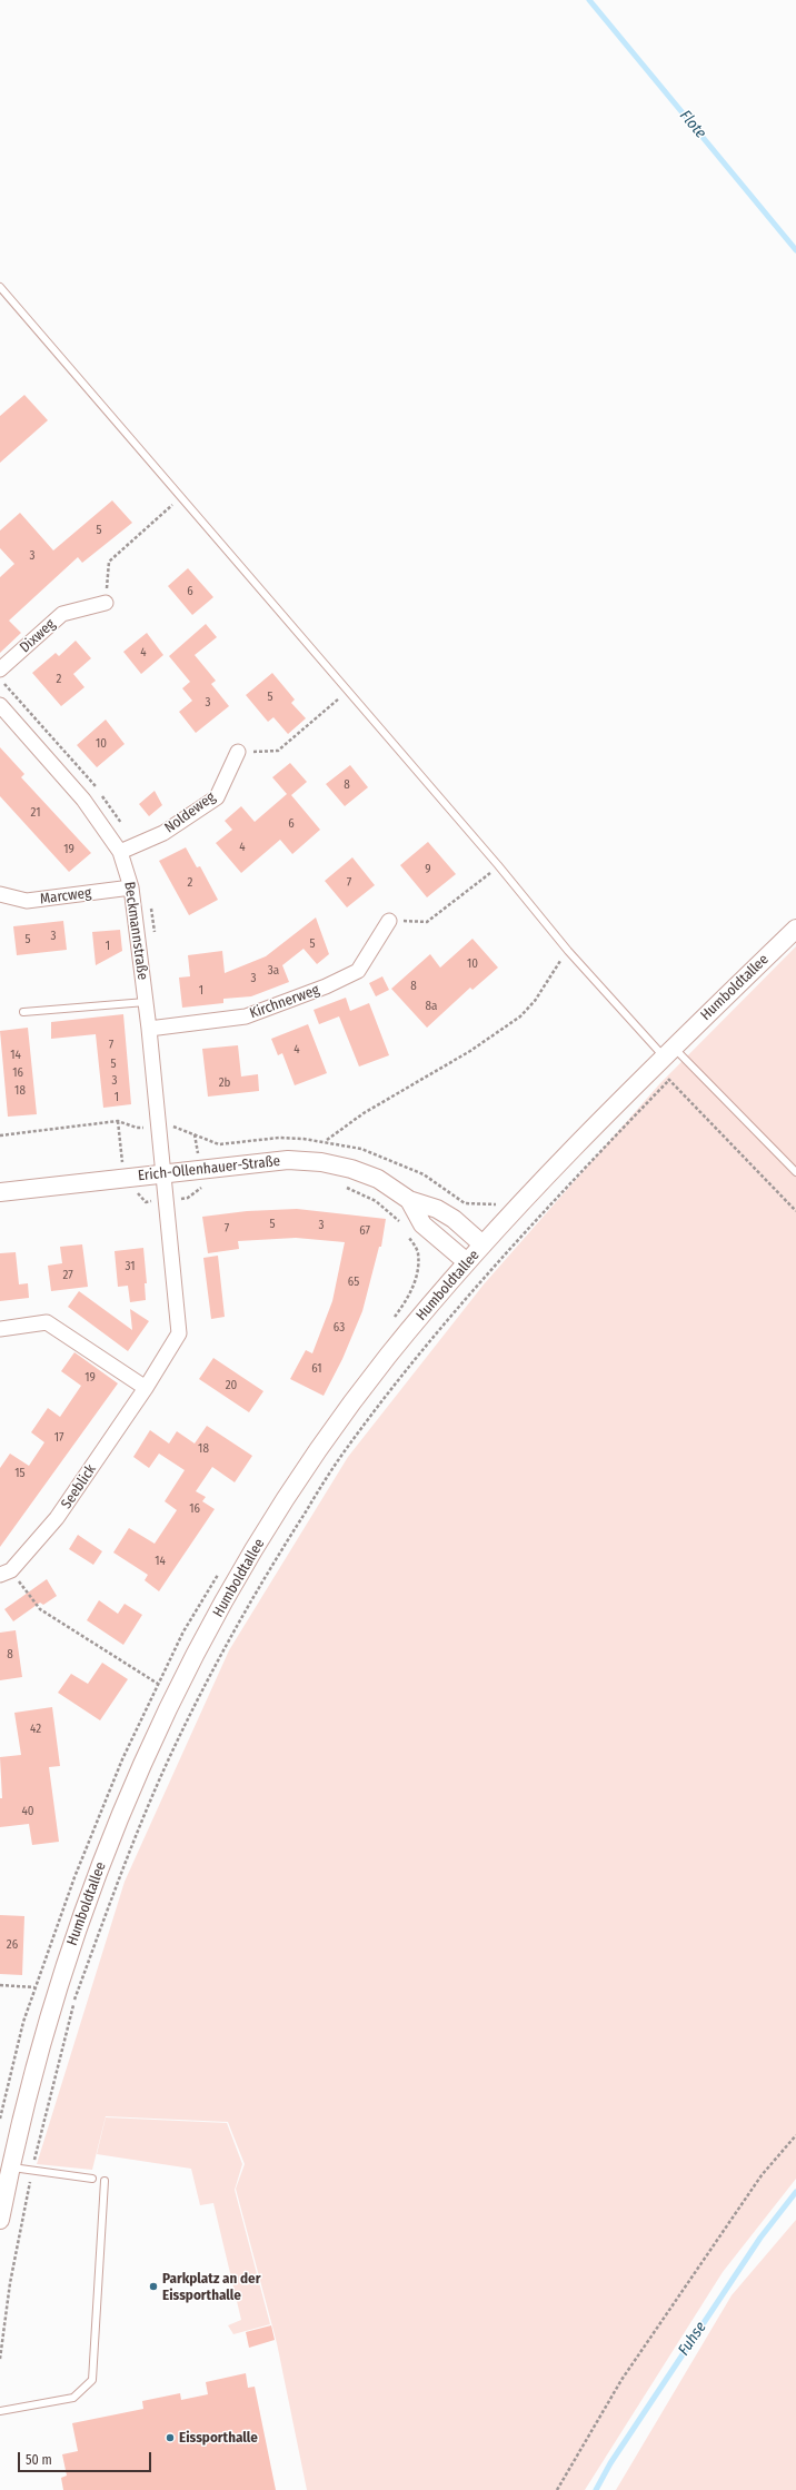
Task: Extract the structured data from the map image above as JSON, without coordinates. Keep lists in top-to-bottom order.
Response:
{
  "streets": {
    "street": [
      "Dixweg",
      "Noldeweg",
      "Marcweg",
      "Beckmannstraße",
      "Humboldtallee",
      "Kirchnerweg",
      "Erich-Ollenhauer-Straße",
      "Seeblick"
    ]
  },
  "crossings": [
    ["Noldeweg", "Beckmannstraße"],
    ["Marcweg", "Beckmannstraße"],
    ["Beckmannstraße", "Kirchnerweg"],
    ["Beckmannstraße", "Erich-Ollenhauer-Straße"],
    ["Beckmannstraße", "Seeblick"],
    ["Humboldtallee", "Erich-Ollenhauer-Straße"],
    ["Erich-Ollenhauer-Straße", "Seeblick"]
  ],
  "water": ["Flote", "Fuhse"],
  "places": ["Parkplatz an der Eissporthalle", "Eissporthalle"],
  "house_numbers": [
    "5",
    "3",
    "6",
    "4",
    "2",
    "5",
    "3",
    "10",
    "8",
    "21",
    "6",
    "4",
    "19",
    "9",
    "2",
    "7",
    "3",
    "5",
    "5",
    "1",
    "10",
    "3a",
    "3",
    "8",
    "1",
    "8a",
    "7",
    "4",
    "14",
    "5",
    "16",
    "3",
    "2b",
    "18",
    "1",
    "5",
    "3",
    "7",
    "67",
    "31",
    "27",
    "65",
    "63",
    "61",
    "19",
    "20",
    "17",
    "18",
    "15",
    "16",
    "14",
    "8",
    "42",
    "40",
    "26"
  ],
  "scale_bar": "50 m"
}
